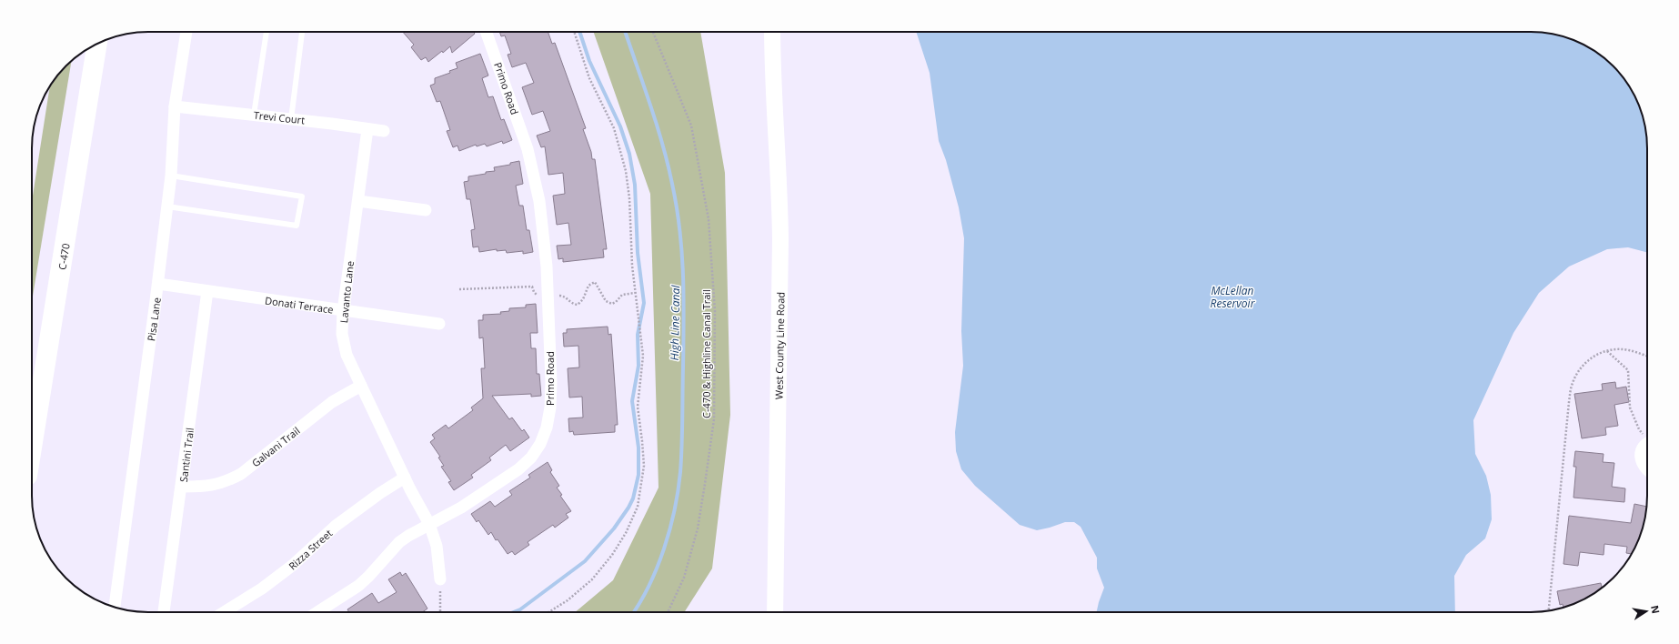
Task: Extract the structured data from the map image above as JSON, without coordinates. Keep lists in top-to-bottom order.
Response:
{
  "streets": {
    "highway": ["C-470"],
    "main road": ["West County Line Road"],
    "street": [
      "Primo Road",
      "Trevi Court",
      "Lavanto Lane",
      "Donati Terrace",
      "Pisa Lane",
      "Galvani Trail",
      "Santini Trail",
      "Rizza Street"
    ],
    "path": ["C-470 & Highline Canal Trail"]
  },
  "crossings": [
    ["Primo Road", "Lavanto Lane"],
    ["Trevi Court", "Lavanto Lane"],
    ["Trevi Court", "Pisa Lane"],
    ["Lavanto Lane", "Donati Terrace"],
    ["Lavanto Lane", "Galvani Trail"],
    ["Lavanto Lane", "Rizza Street"],
    ["Donati Terrace", "Pisa Lane"],
    ["Donati Terrace", "Santini Trail"],
    ["Galvani Trail", "Santini Trail"]
  ],
  "water": ["McLellan Reservoir", "High Line Canal"],
  "north": "right"
}
